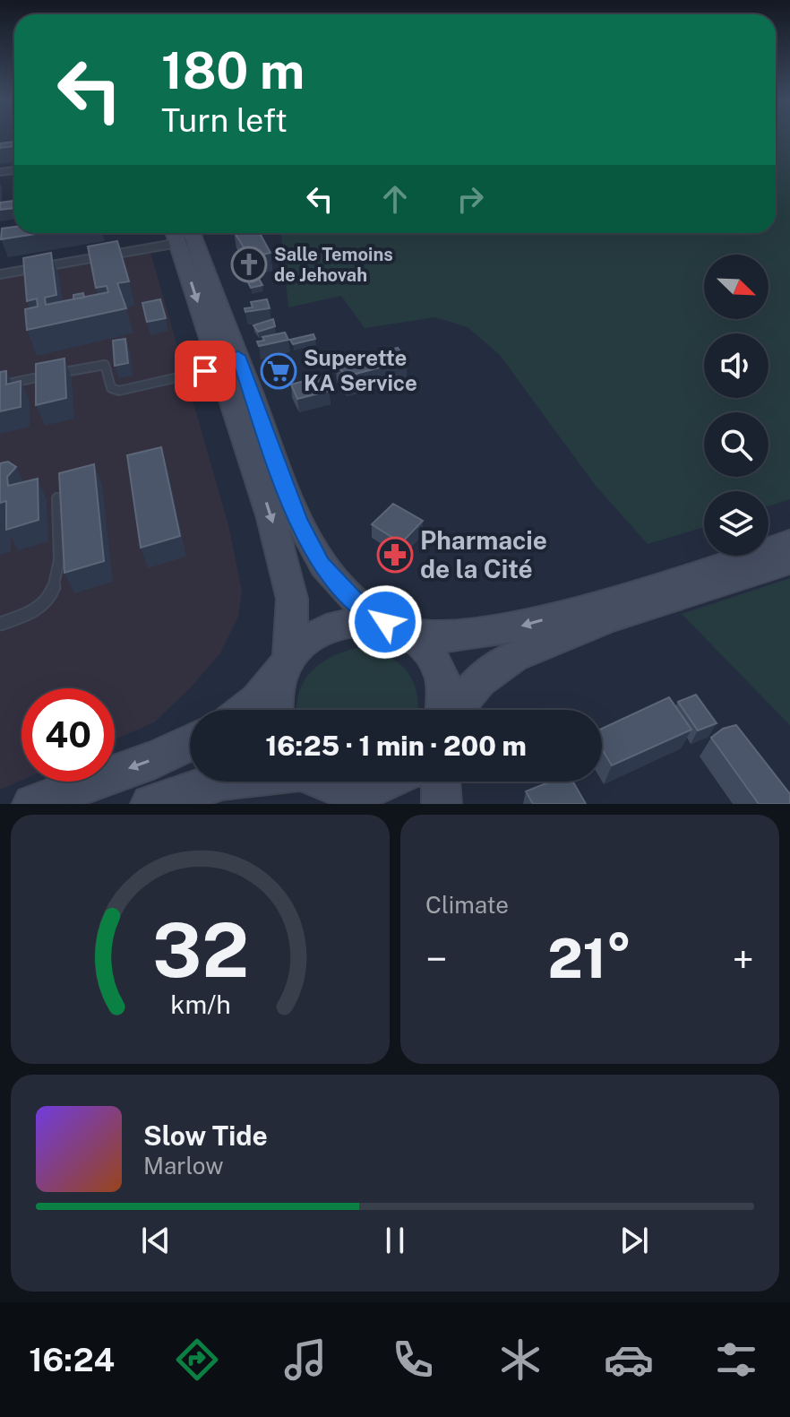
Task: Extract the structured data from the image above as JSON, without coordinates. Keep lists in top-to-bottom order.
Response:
{
  "places": {
    "church": ["Salle Temoins de Jehovah"],
    "supermarket": ["Superette KA Service"],
    "pharmacy": ["Pharmacie de la Cité"]
  },
  "north": "bottom right",
  "page": {
    "turn": ["180 m", "Turn left"],
    "limit": "40",
    "trip": "16:25 · 1 min · 200 m",
    "tile": "Climate",
    "heat": ["−", "21°", "+"],
    "song": ["Slow Tide", "Marlow"],
    "tabs": "16:24",
    "gauge": ["32", "km/h"]
  }
}
